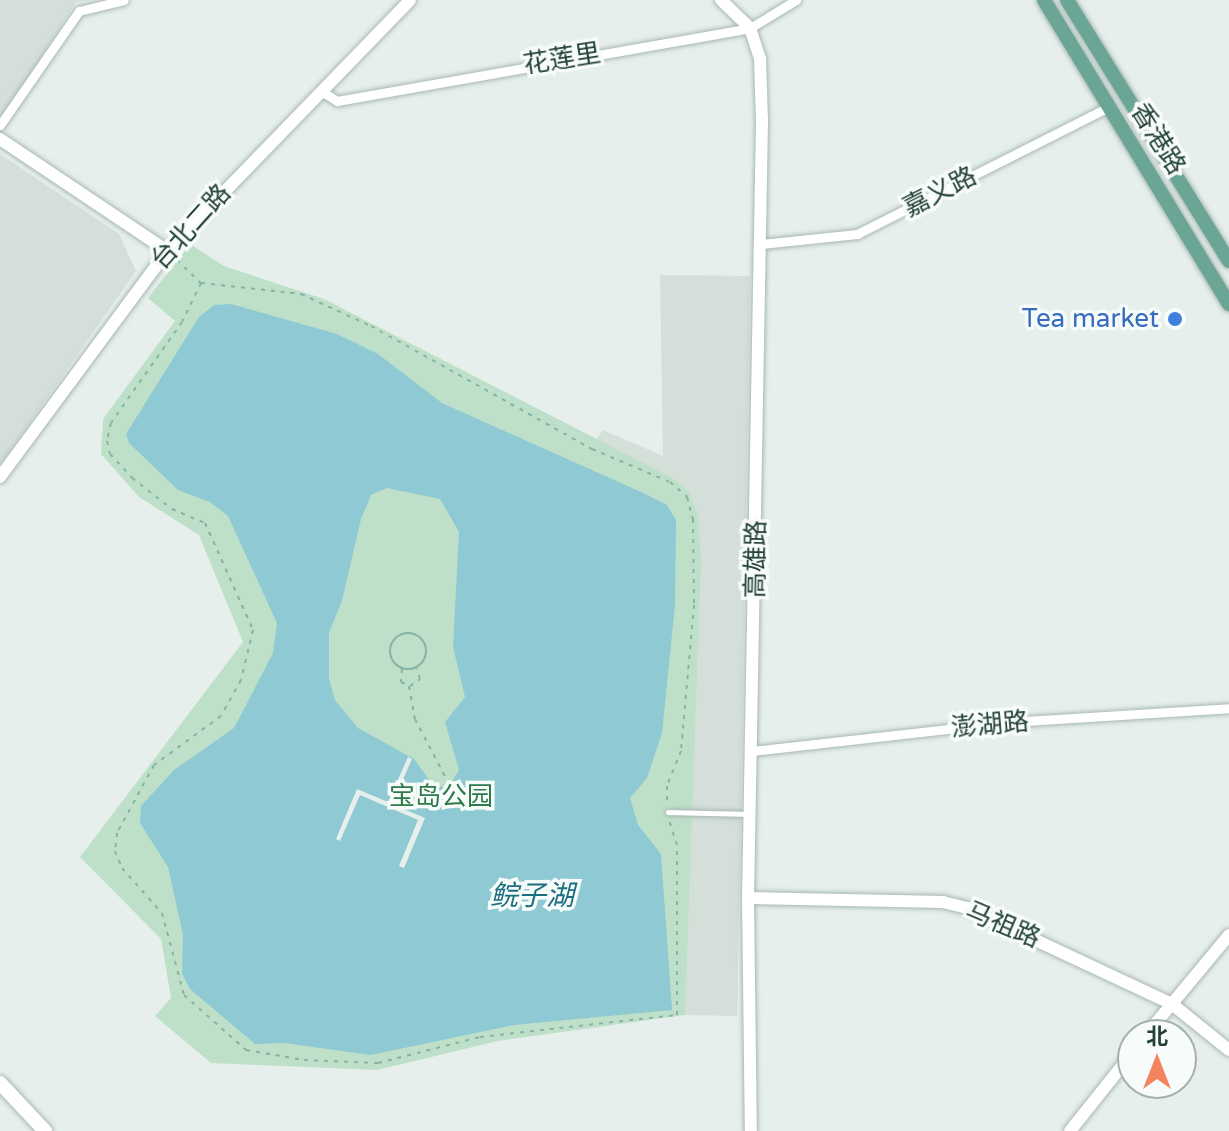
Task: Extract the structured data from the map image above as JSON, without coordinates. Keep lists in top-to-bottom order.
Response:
{
  "streets": {
    "main road": ["香港路"],
    "street": [
      "花莲里",
      "嘉义路",
      "台北二路",
      "高雄路",
      "澎湖路",
      "马祖路"
    ]
  },
  "crossings": [
    ["花莲里", "台北二路"],
    ["花莲里", "高雄路"],
    ["香港路", "嘉义路"],
    ["嘉义路", "高雄路"],
    ["高雄路", "澎湖路"],
    ["高雄路", "马祖路"]
  ],
  "water": ["鲩子湖"],
  "parks": ["宝岛公园"],
  "places": ["Tea market"],
  "north": "top"
}
